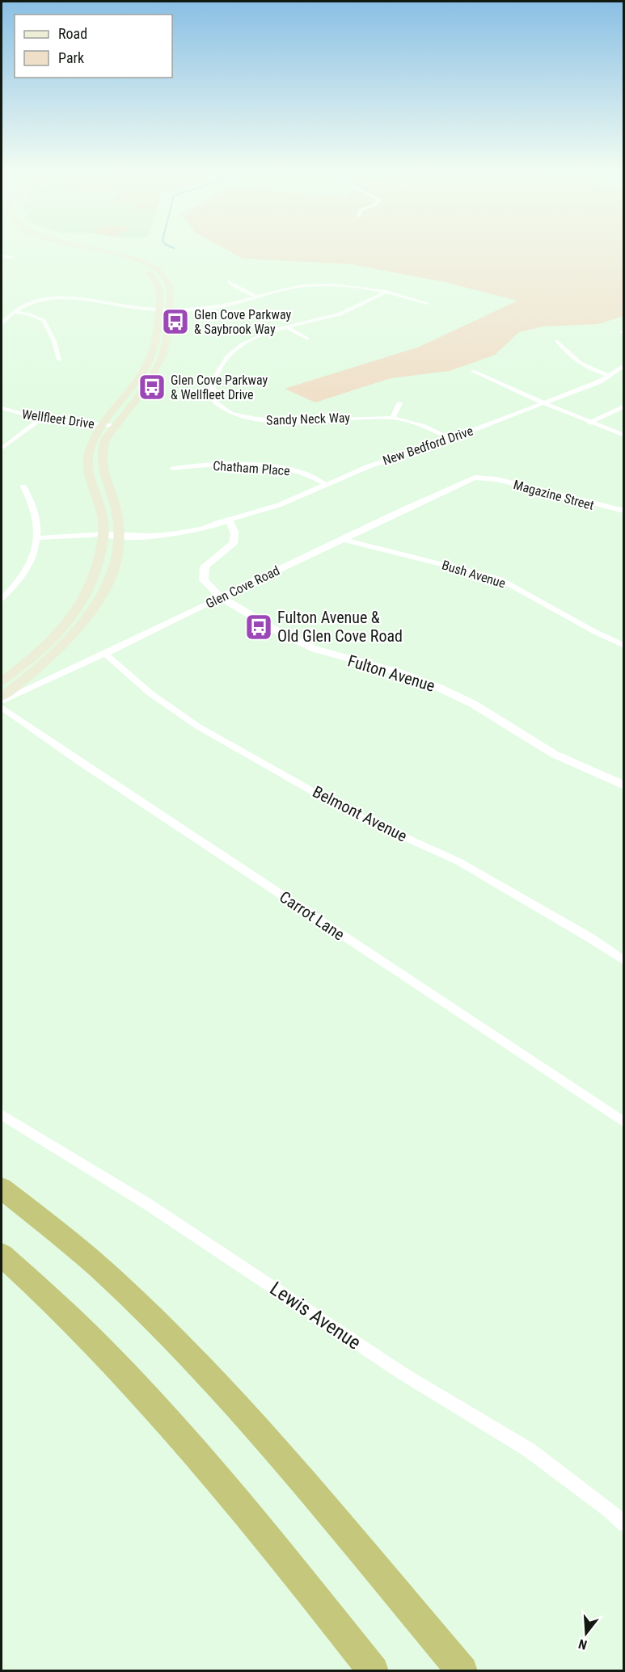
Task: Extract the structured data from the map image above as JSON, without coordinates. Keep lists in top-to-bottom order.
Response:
{
  "streets": {
    "street": [
      "Wellfleet Drive",
      "Sandy Neck Way",
      "New Bedford Drive",
      "Chatham Place",
      "Magazine Street",
      "Bush Avenue",
      "Glen Cove Road",
      "Fulton Avenue",
      "Belmont Avenue",
      "Carrot Lane",
      "Lewis Avenue"
    ]
  },
  "crossings": [
    ["Sandy Neck Way", "New Bedford Drive"],
    ["New Bedford Drive", "Chatham Place"],
    ["New Bedford Drive", "Fulton Avenue"],
    ["Magazine Street", "Glen Cove Road"],
    ["Bush Avenue", "Glen Cove Road"],
    ["Glen Cove Road", "Fulton Avenue"],
    ["Glen Cove Road", "Belmont Avenue"]
  ],
  "places": {
    "bus stop": ["Glen Cove Parkway & Saybrook Way", "Glen Cove Parkway & Wellfleet Drive", "Fulton Avenue & Old Glen Cove Road"]
  },
  "legend": ["Road", "Park"],
  "north": "bottom"
}
